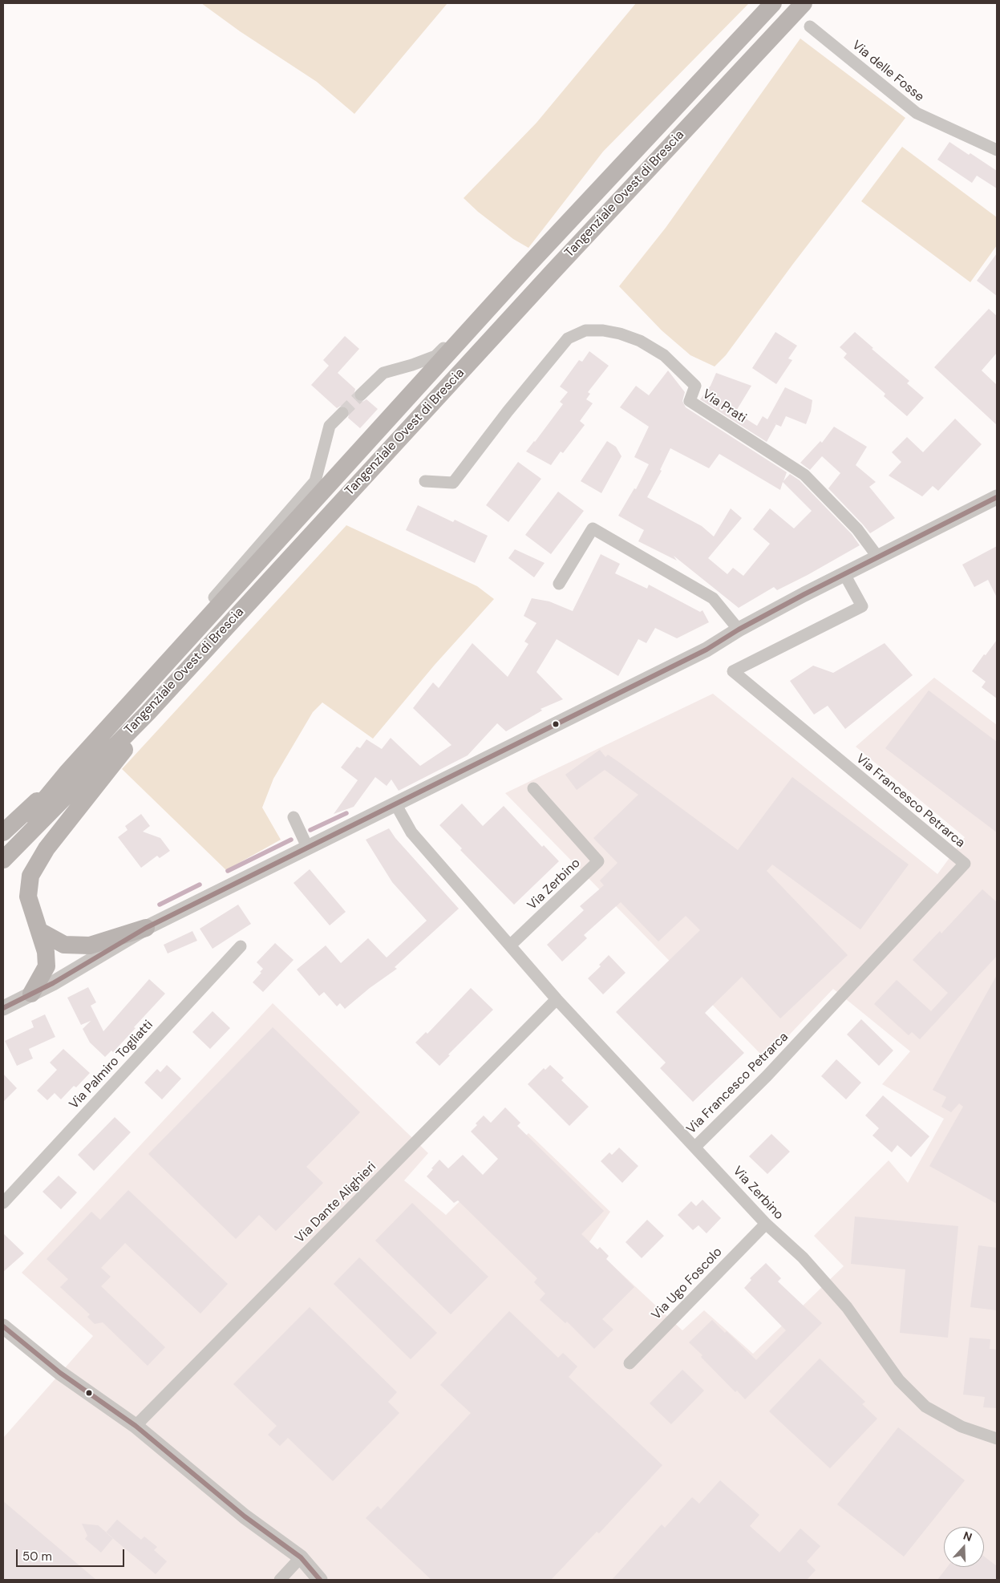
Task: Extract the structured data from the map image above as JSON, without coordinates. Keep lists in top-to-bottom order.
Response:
{
  "streets": {
    "main road": ["Tangenziale Ovest di Brescia"],
    "street": [
      "Via delle Fosse",
      "Via Prati",
      "Via Francesco Petrarca",
      "Via Zerbino",
      "Via Palmiro Togliatti",
      "Via Dante Alighieri",
      "Via Ugo Foscolo"
    ]
  },
  "crossings": [
    ["Via Francesco Petrarca", "Via Zerbino"],
    ["Via Zerbino", "Via Dante Alighieri"],
    ["Via Zerbino", "Via Ugo Foscolo"]
  ],
  "scale_bar": "50 m",
  "north": "top"
}
